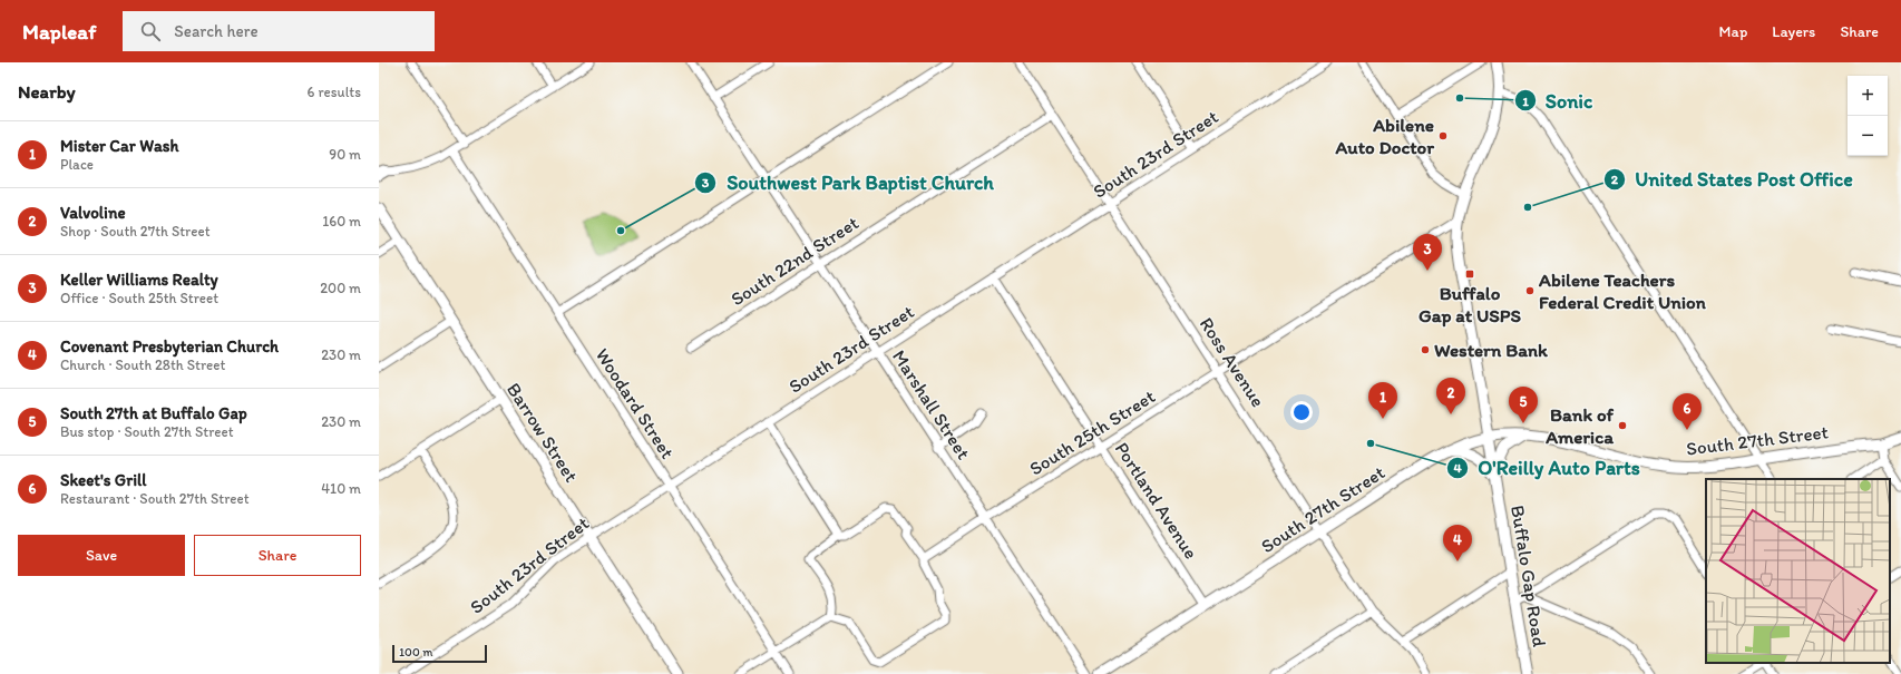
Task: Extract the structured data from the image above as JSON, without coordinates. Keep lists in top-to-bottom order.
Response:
{
  "streets": {
    "main road": ["Barrow Street", "South 27th Street", "Buffalo Gap Road"],
    "street": [
      "South 23rd Street",
      "South 22nd Street",
      "Ross Avenue",
      "Woodard Street",
      "Marshall Street",
      "South 25th Street",
      "Portland Avenue"
    ]
  },
  "crossings": [
    ["South 23rd Street", "Ross Avenue"],
    ["South 23rd Street", "Woodard Street"],
    ["South 23rd Street", "Marshall Street"],
    ["South 23rd Street", "Barrow Street"],
    ["South 23rd Street", "Portland Avenue"],
    ["South 22nd Street", "Ross Avenue"],
    ["South 22nd Street", "Marshall Street"],
    ["Ross Avenue", "South 25th Street"],
    ["Ross Avenue", "South 27th Street"],
    ["Marshall Street", "South 25th Street"],
    ["South 25th Street", "Portland Avenue"],
    ["South 25th Street", "Buffalo Gap Road"],
    ["South 27th Street", "Portland Avenue"],
    ["South 27th Street", "Buffalo Gap Road"]
  ],
  "places": {
    "other": [
      "Sonic",
      "Abilene Auto Doctor",
      "United States Post Office",
      "Southwest Park Baptist Church",
      "Abilene Teachers Federal Credit Union",
      "Western Bank",
      "Bank of America",
      "O'Reilly Auto Parts"
    ],
    "transit": ["Buffalo Gap at USPS"]
  },
  "scale_bar": "100 m",
  "page": {
    "header": "Mapleaf",
    "search": "Search here",
    "nav": ["Map", "Layers", "Share"],
    "heading": ["Nearby", "6 results"],
    "map_buttons": ["+", "−"],
    "list": [
      {
        "mark": "1",
        "name": "Mister Car Wash",
        "note": "Place",
        "value": "90 m"
      },
      {
        "mark": "2",
        "name": "Valvoline",
        "note": "Shop · South 27th Street",
        "value": "160 m"
      },
      {
        "mark": "3",
        "name": "Keller Williams Realty",
        "note": "Office · South 25th Street",
        "value": "200 m"
      },
      {
        "mark": "4",
        "name": "Covenant Presbyterian Church",
        "note": "Church · South 28th Street",
        "value": "230 m"
      },
      {
        "mark": "5",
        "name": "South 27th at Buffalo Gap",
        "note": "Bus stop · South 27th Street",
        "value": "230 m"
      },
      {
        "mark": "6",
        "name": "Skeet's Grill",
        "note": "Restaurant · South 27th Street",
        "value": "410 m"
      }
    ],
    "pins": [
      "3",
      "2",
      "1",
      "5",
      "6",
      "4"
    ],
    "buttons": ["Save", "Share"],
    "scale": "100 m"
  }
}
